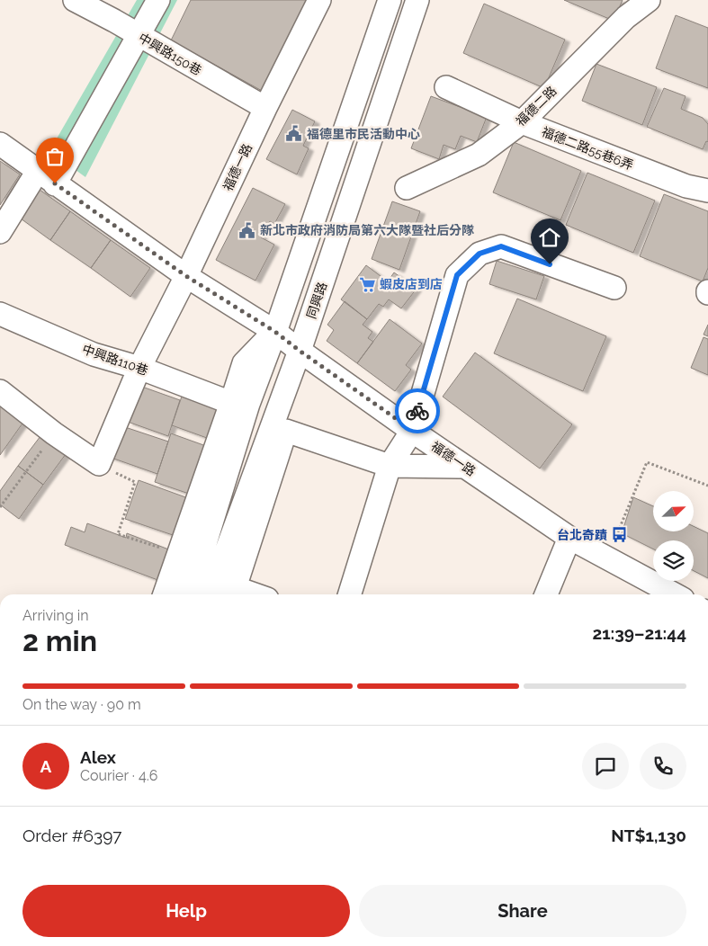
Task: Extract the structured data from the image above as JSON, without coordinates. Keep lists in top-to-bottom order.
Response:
{
  "streets": {
    "street": [
      "中興路150巷",
      "福德二路",
      "福德二路55巷6弄",
      "福德一路",
      "同興路",
      "中興路110巷"
    ]
  },
  "crossings": [
    ["中興路150巷", "福德一路"],
    ["福德二路", "福德二路55巷6弄"],
    ["福德一路", "同興路"],
    ["福德一路", "中興路110巷"]
  ],
  "places": {
    "public building": ["福德里市民活動中心", "新北市政府消防局第六大隊暨社后分隊"],
    "supermarket": ["蝦皮店到店"],
    "bus stop": ["台北奇蹟"]
  },
  "north": "top right",
  "page": {
    "heading": ["2 min", "Arriving in", "21:39–21:44"],
    "panel": [
      "Alex",
      "Courier · 4.6",
      "Order #6397",
      "NT$1,130"
    ],
    "bar": "On the way · 90 m",
    "round": "A",
    "buttons": ["Help", "Share"]
  }
}
